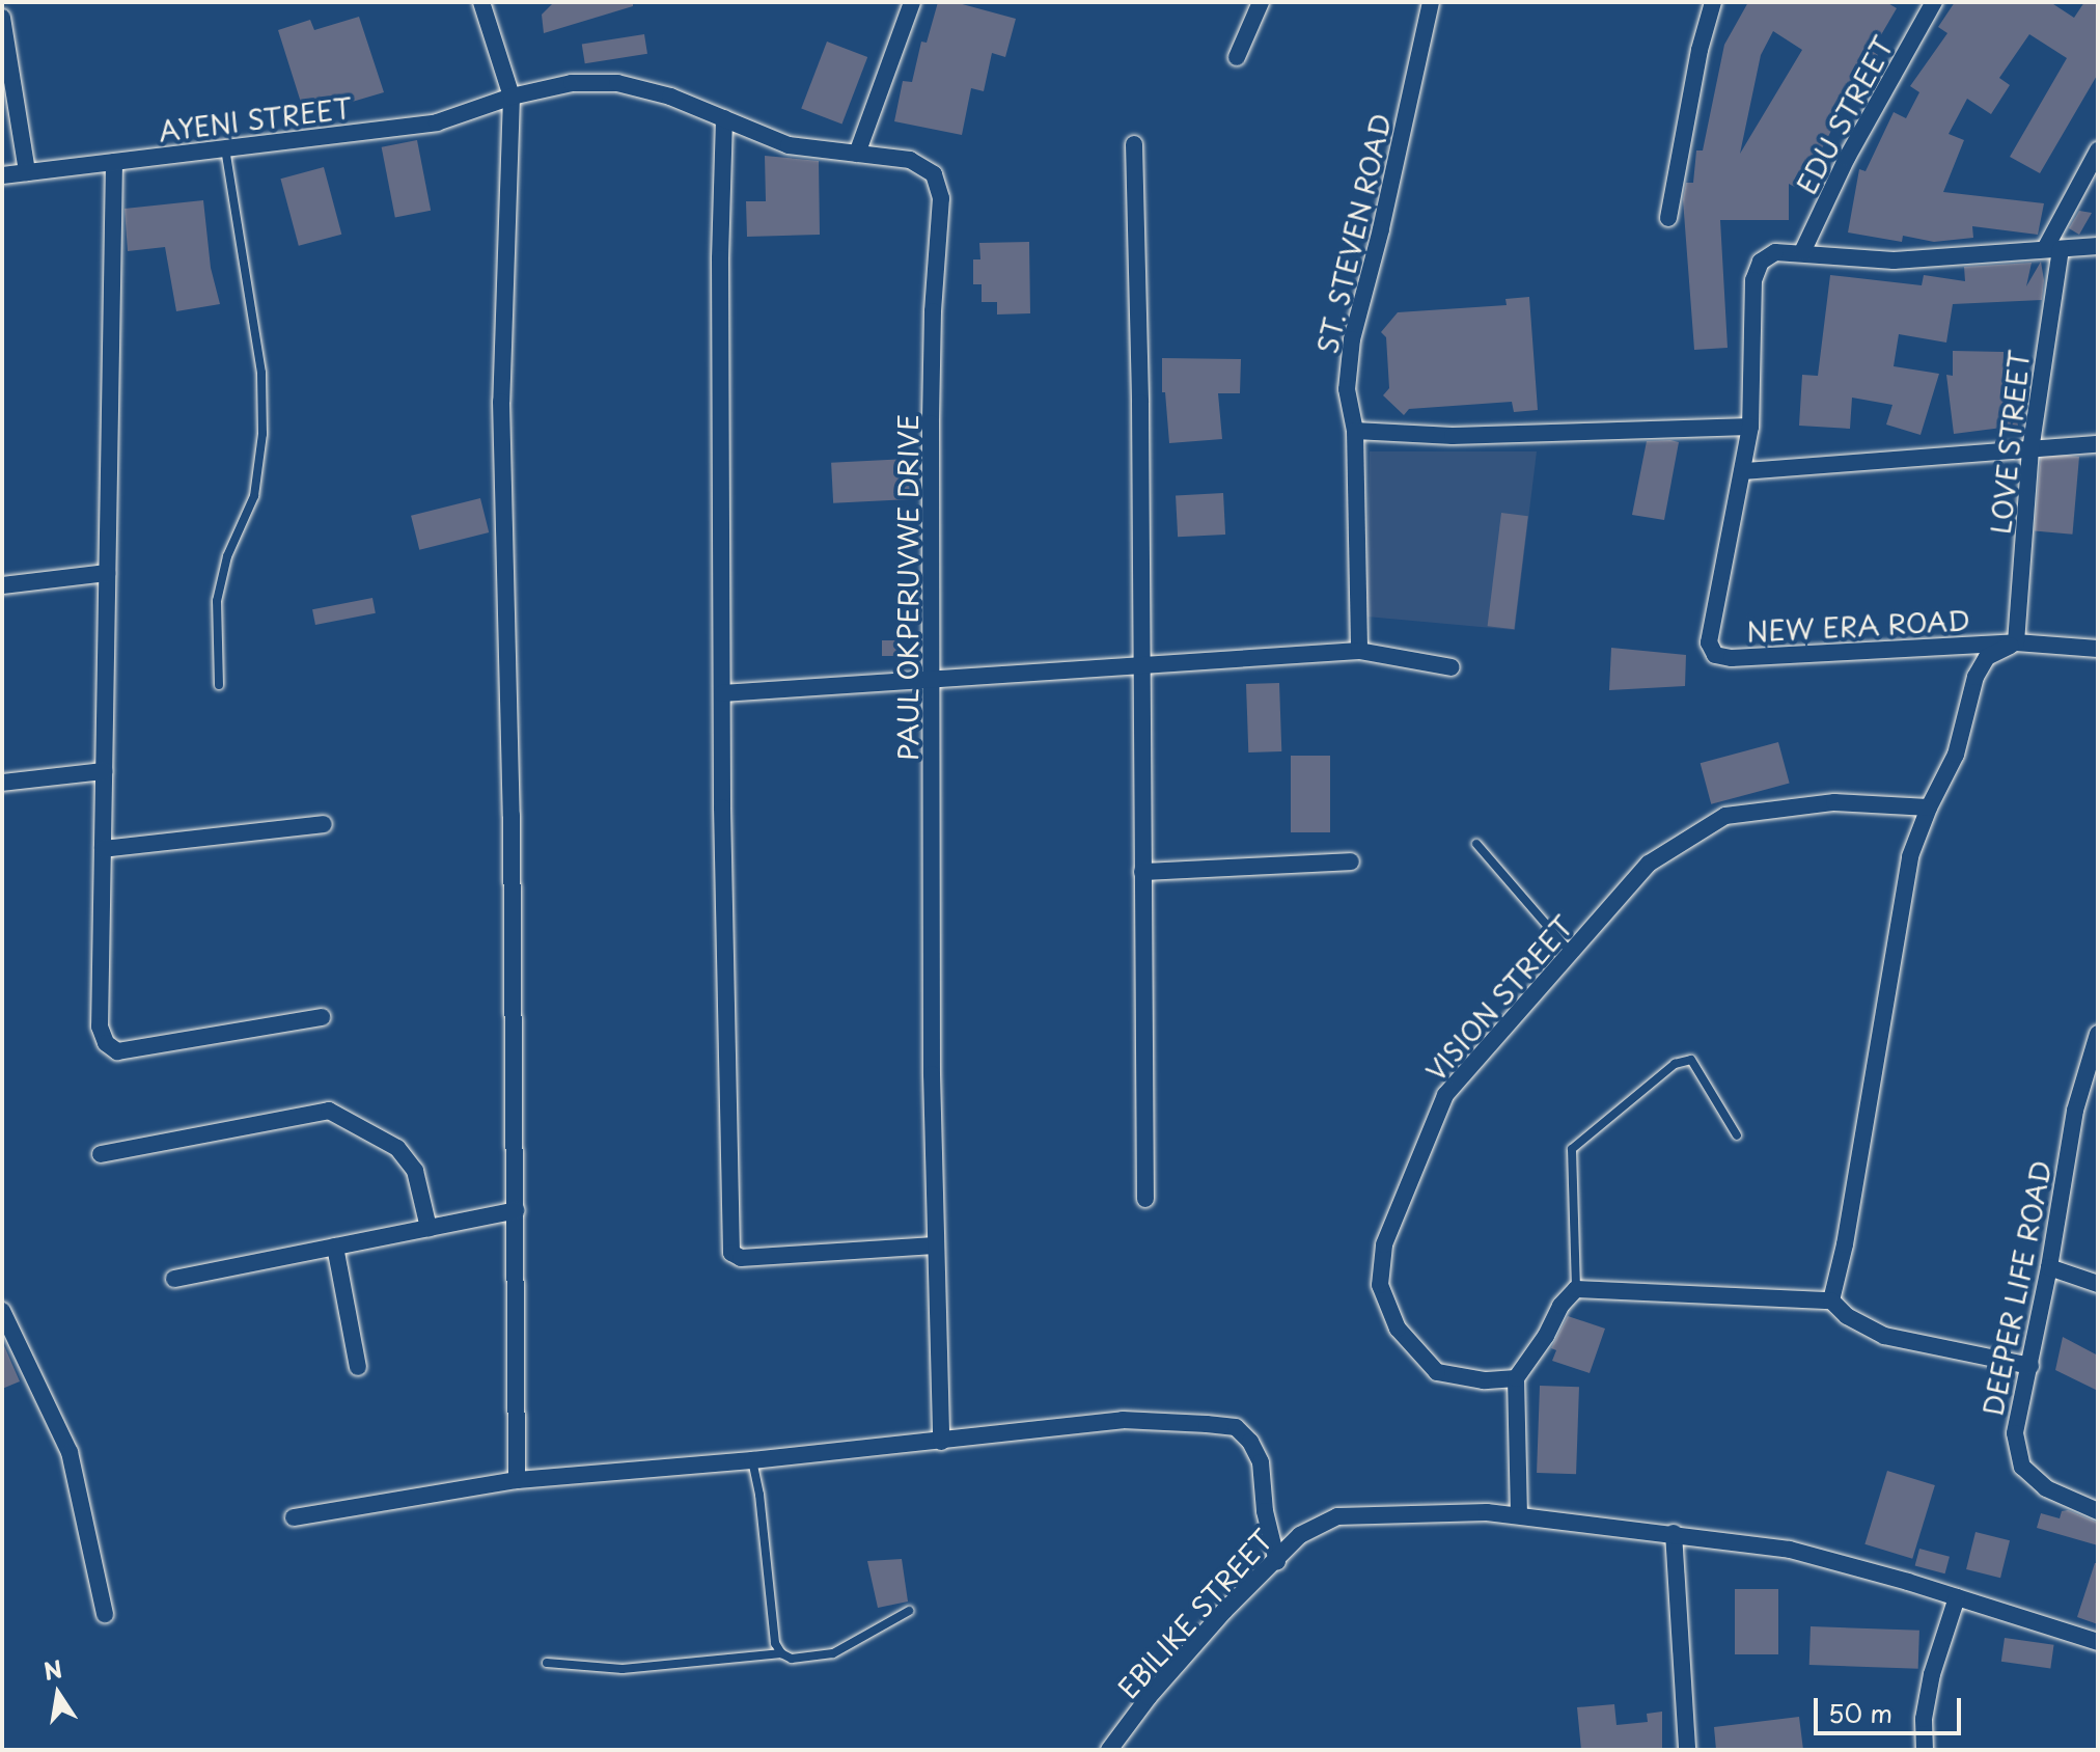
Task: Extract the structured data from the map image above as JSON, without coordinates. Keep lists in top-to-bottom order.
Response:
{
  "streets": {
    "street": [
      "EDU STREET",
      "AYENI STREET",
      "ST. STEVEN ROAD",
      "LOVE STREET",
      "PAUL OKPERUVWE DRIVE",
      "NEW ERA ROAD",
      "VISION STREET",
      "DEEPER LIFE ROAD",
      "EBILIKE STREET"
    ]
  },
  "crossings": [
    ["EDU STREET", "NEW ERA ROAD"],
    ["AYENI STREET", "PAUL OKPERUVWE DRIVE"],
    ["LOVE STREET", "NEW ERA ROAD"]
  ],
  "scale_bar": "50 m",
  "north": "top"
}
